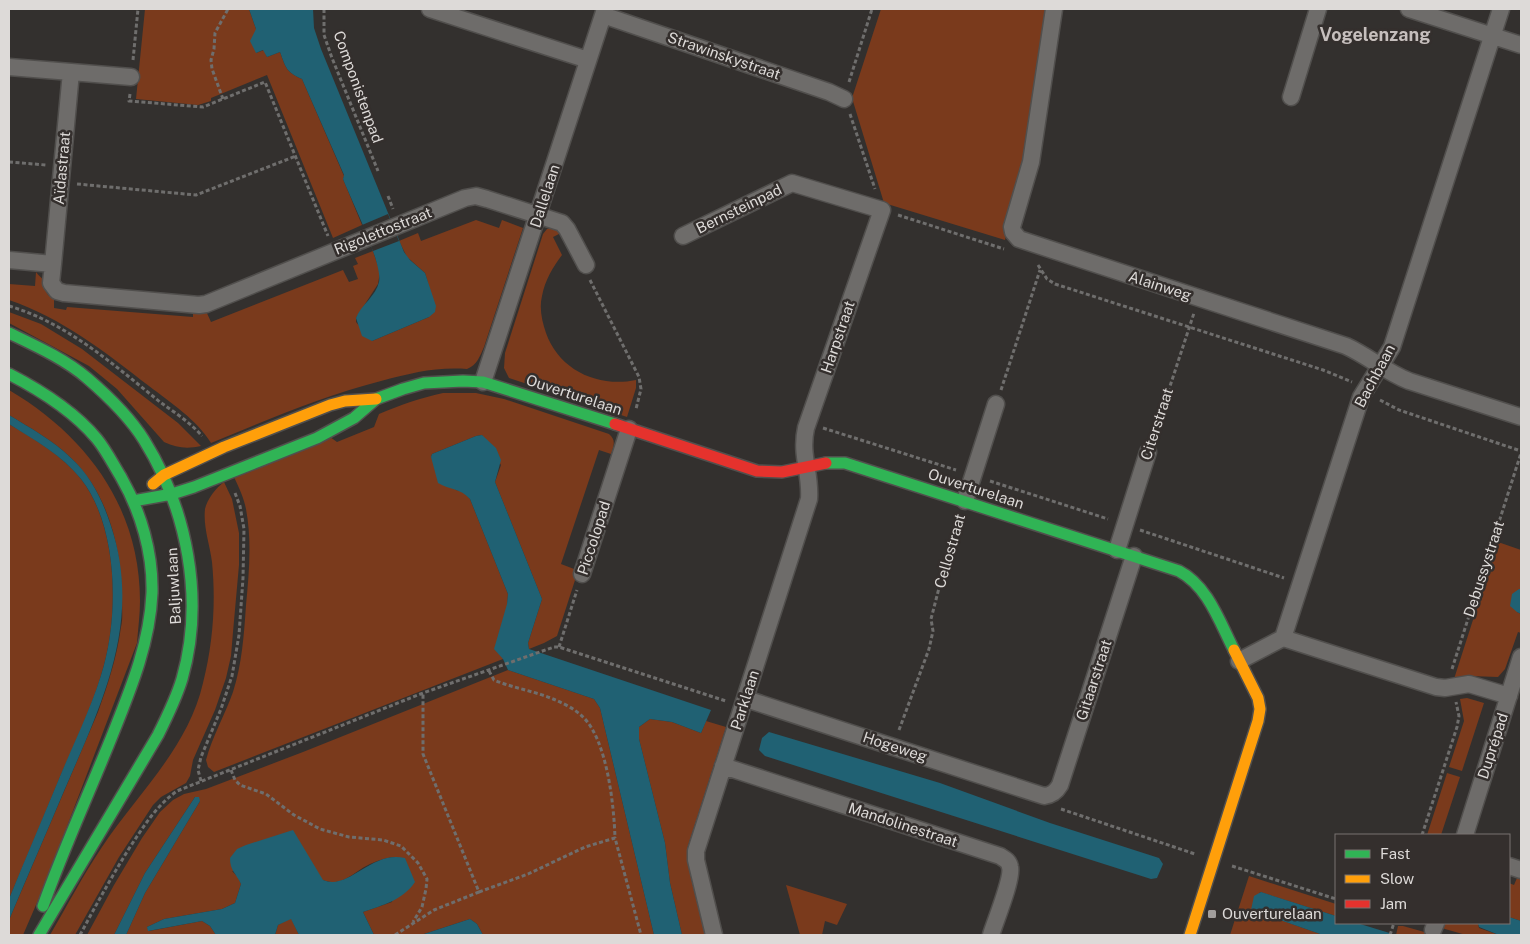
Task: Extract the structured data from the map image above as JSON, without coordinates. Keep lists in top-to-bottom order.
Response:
{
  "streets": {
    "street": [
      "Strawinskystraat",
      "Aïdastraat",
      "Dallelaan",
      "Bernsteinpad",
      "Rigolettostraat",
      "Alainweg",
      "Harpstraat",
      "Bachbaan",
      "Ouverturelaan",
      "Citerstraat",
      "Piccolopad",
      "Cellostraat",
      "Baljuwlaan",
      "Gitaarstraat",
      "Parklaan",
      "Duprépad",
      "Hogeweg",
      "Mandolinestraat"
    ],
    "path": ["Componistenpad", "Debussystraat"]
  },
  "crossings": [
    ["Strawinskystraat", "Dallelaan"],
    ["Aïdastraat", "Rigolettostraat"],
    ["Dallelaan", "Rigolettostraat"],
    ["Dallelaan", "Ouverturelaan"],
    ["Bernsteinpad", "Harpstraat"],
    ["Alainweg", "Bachbaan"],
    ["Alainweg", "Citerstraat"],
    ["Alainweg", "Debussystraat"],
    ["Harpstraat", "Ouverturelaan"],
    ["Harpstraat", "Parklaan"],
    ["Ouverturelaan", "Citerstraat"],
    ["Ouverturelaan", "Piccolopad"],
    ["Ouverturelaan", "Cellostraat"],
    ["Ouverturelaan", "Baljuwlaan"],
    ["Ouverturelaan", "Gitaarstraat"],
    ["Ouverturelaan", "Parklaan"],
    ["Cellostraat", "Hogeweg"],
    ["Gitaarstraat", "Hogeweg"],
    ["Parklaan", "Hogeweg"],
    ["Parklaan", "Mandolinestraat"]
  ],
  "districts": ["Vogelenzang"],
  "places": {
    "transit": ["Ouverturelaan"]
  },
  "legend": ["Fast", "Slow", "Jam"]
}
